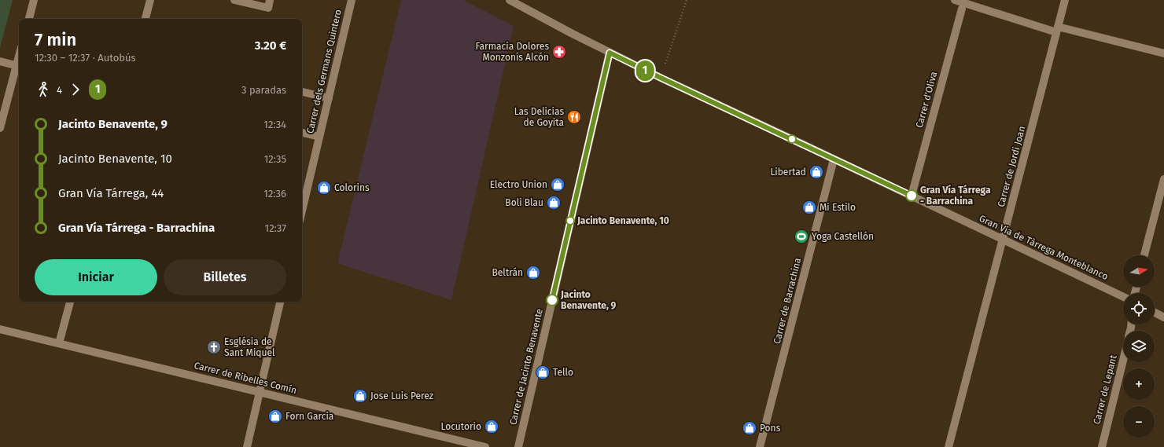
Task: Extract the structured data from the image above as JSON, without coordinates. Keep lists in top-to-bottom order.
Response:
{
  "streets": {
    "street": [
      "Carrer dels Germans Quintero",
      "Carrer d'Oliva",
      "Carrer de Jordi Joan",
      "Gran Via de Tàrrega Monteblanco",
      "Carrer de Barrachina",
      "Carrer de Jacinto Benavente",
      "Carrer de Ribelles Comín",
      "Carrer de Lepant"
    ]
  },
  "crossings": [
    ["Carrer d'Oliva", "Gran Via de Tàrrega Monteblanco"],
    ["Carrer de Jordi Joan", "Gran Via de Tàrrega Monteblanco"],
    ["Gran Via de Tàrrega Monteblanco", "Carrer de Barrachina"],
    ["Gran Via de Tàrrega Monteblanco", "Carrer de Jacinto Benavente"]
  ],
  "places": {
    "pharmacy": ["Farmacia Dolores Monzonís Alcón"],
    "restaurant": ["Las Delicias de Goyita"],
    "shop": [
      "Libertad",
      "Electro Union",
      "Colorins",
      "Boli Blau",
      "Mi Estilo",
      "Beltrán",
      "Tello",
      "Jose Luis Perez",
      "Forn Garcia",
      "Locutorio",
      "Pons"
    ],
    "other": ["Gran Vía Tárrega - Barrachina", "Jacinto Benavente, 10", "Jacinto Benavente, 9"],
    "sports": ["Yoga Castellón"],
    "church": ["Església de Sant Miquel"]
  },
  "lines": ["bus line 1"],
  "north": "right",
  "page": {
    "on_map": "1",
    "heading": ["7 min", "12:30 – 12:37 · Autobús", "3.20 €"],
    "legs": ["4", "1", "3 paradas"],
    "list": [
      {
        "name": "Jacinto Benavente, 9",
        "value": "12:34"
      },
      {
        "name": "Jacinto Benavente, 10",
        "value": "12:35"
      },
      {
        "name": "Gran Vía Tárrega, 44",
        "value": "12:36"
      },
      {
        "name": "Gran Vía Tárrega - Barrachina",
        "value": "12:37"
      }
    ],
    "buttons": ["Iniciar", "Billetes"],
    "map_buttons": ["+", "−"]
  }
}
